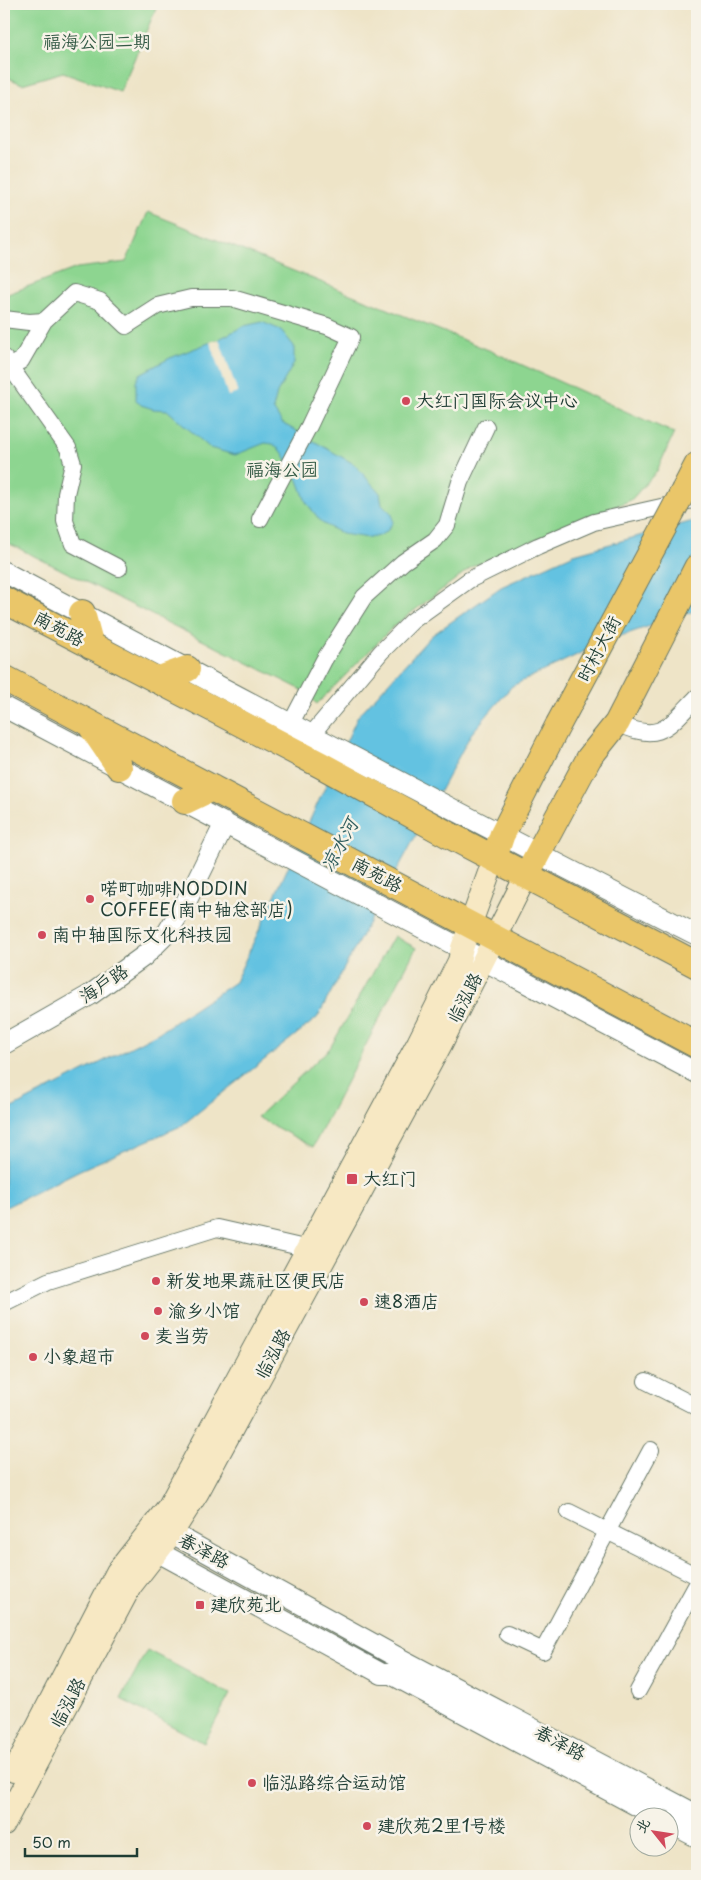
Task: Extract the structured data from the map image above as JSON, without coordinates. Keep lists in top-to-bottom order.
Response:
{
  "streets": {
    "highway": ["南苑路"],
    "main road": ["时村大街", "临泓路"],
    "street": ["海户路", "春泽路"]
  },
  "crossings": [
    ["南苑路", "时村大街"],
    ["南苑路", "临泓路"],
    ["时村大街", "临泓路"],
    ["临泓路", "春泽路"]
  ],
  "water": ["凉水河"],
  "parks": ["福海公园二期", "福海公园"],
  "places": {
    "other": [
      "大红门国际会议中心",
      "喏町咖啡NODDIN COFFEE(南中轴总部店)",
      "南中轴国际文化科技园",
      "新发地果蔬社区便民店",
      "速8酒店",
      "渝乡小馆",
      "麦当劳",
      "小象超市",
      "临泓路综合运动馆",
      "建欣苑2里1号楼"
    ],
    "transit": ["大红门", "建欣苑北"]
  },
  "scale_bar": "50 m",
  "north": "top left"
}
